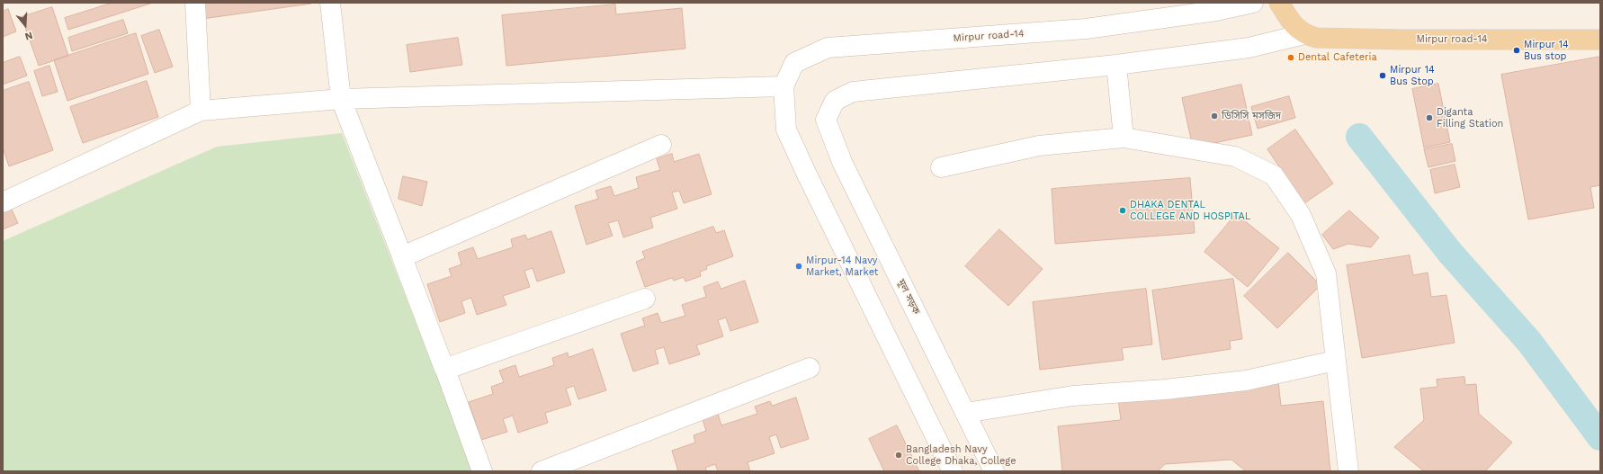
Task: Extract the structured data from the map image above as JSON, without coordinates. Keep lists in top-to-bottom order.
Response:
{
  "streets": {
    "main road": ["Mirpur road-14"],
    "street": ["মূল সড়ক"]
  },
  "crossings": [
    ["Mirpur road-14", "মূল সড়ক"]
  ],
  "places": [
    "Mirpur 14 Bus stop",
    "Dental Cafeteria",
    "Mirpur 14 Bus Stop",
    "ডিসিসি মসজিদ",
    "Diganta Filling Station",
    "DHAKA DENTAL COLLEGE AND HOSPITAL",
    "Mirpur-14 Navy Market, Market",
    "Bangladesh Navy College Dhaka, College"
  ],
  "north": "bottom"
}
